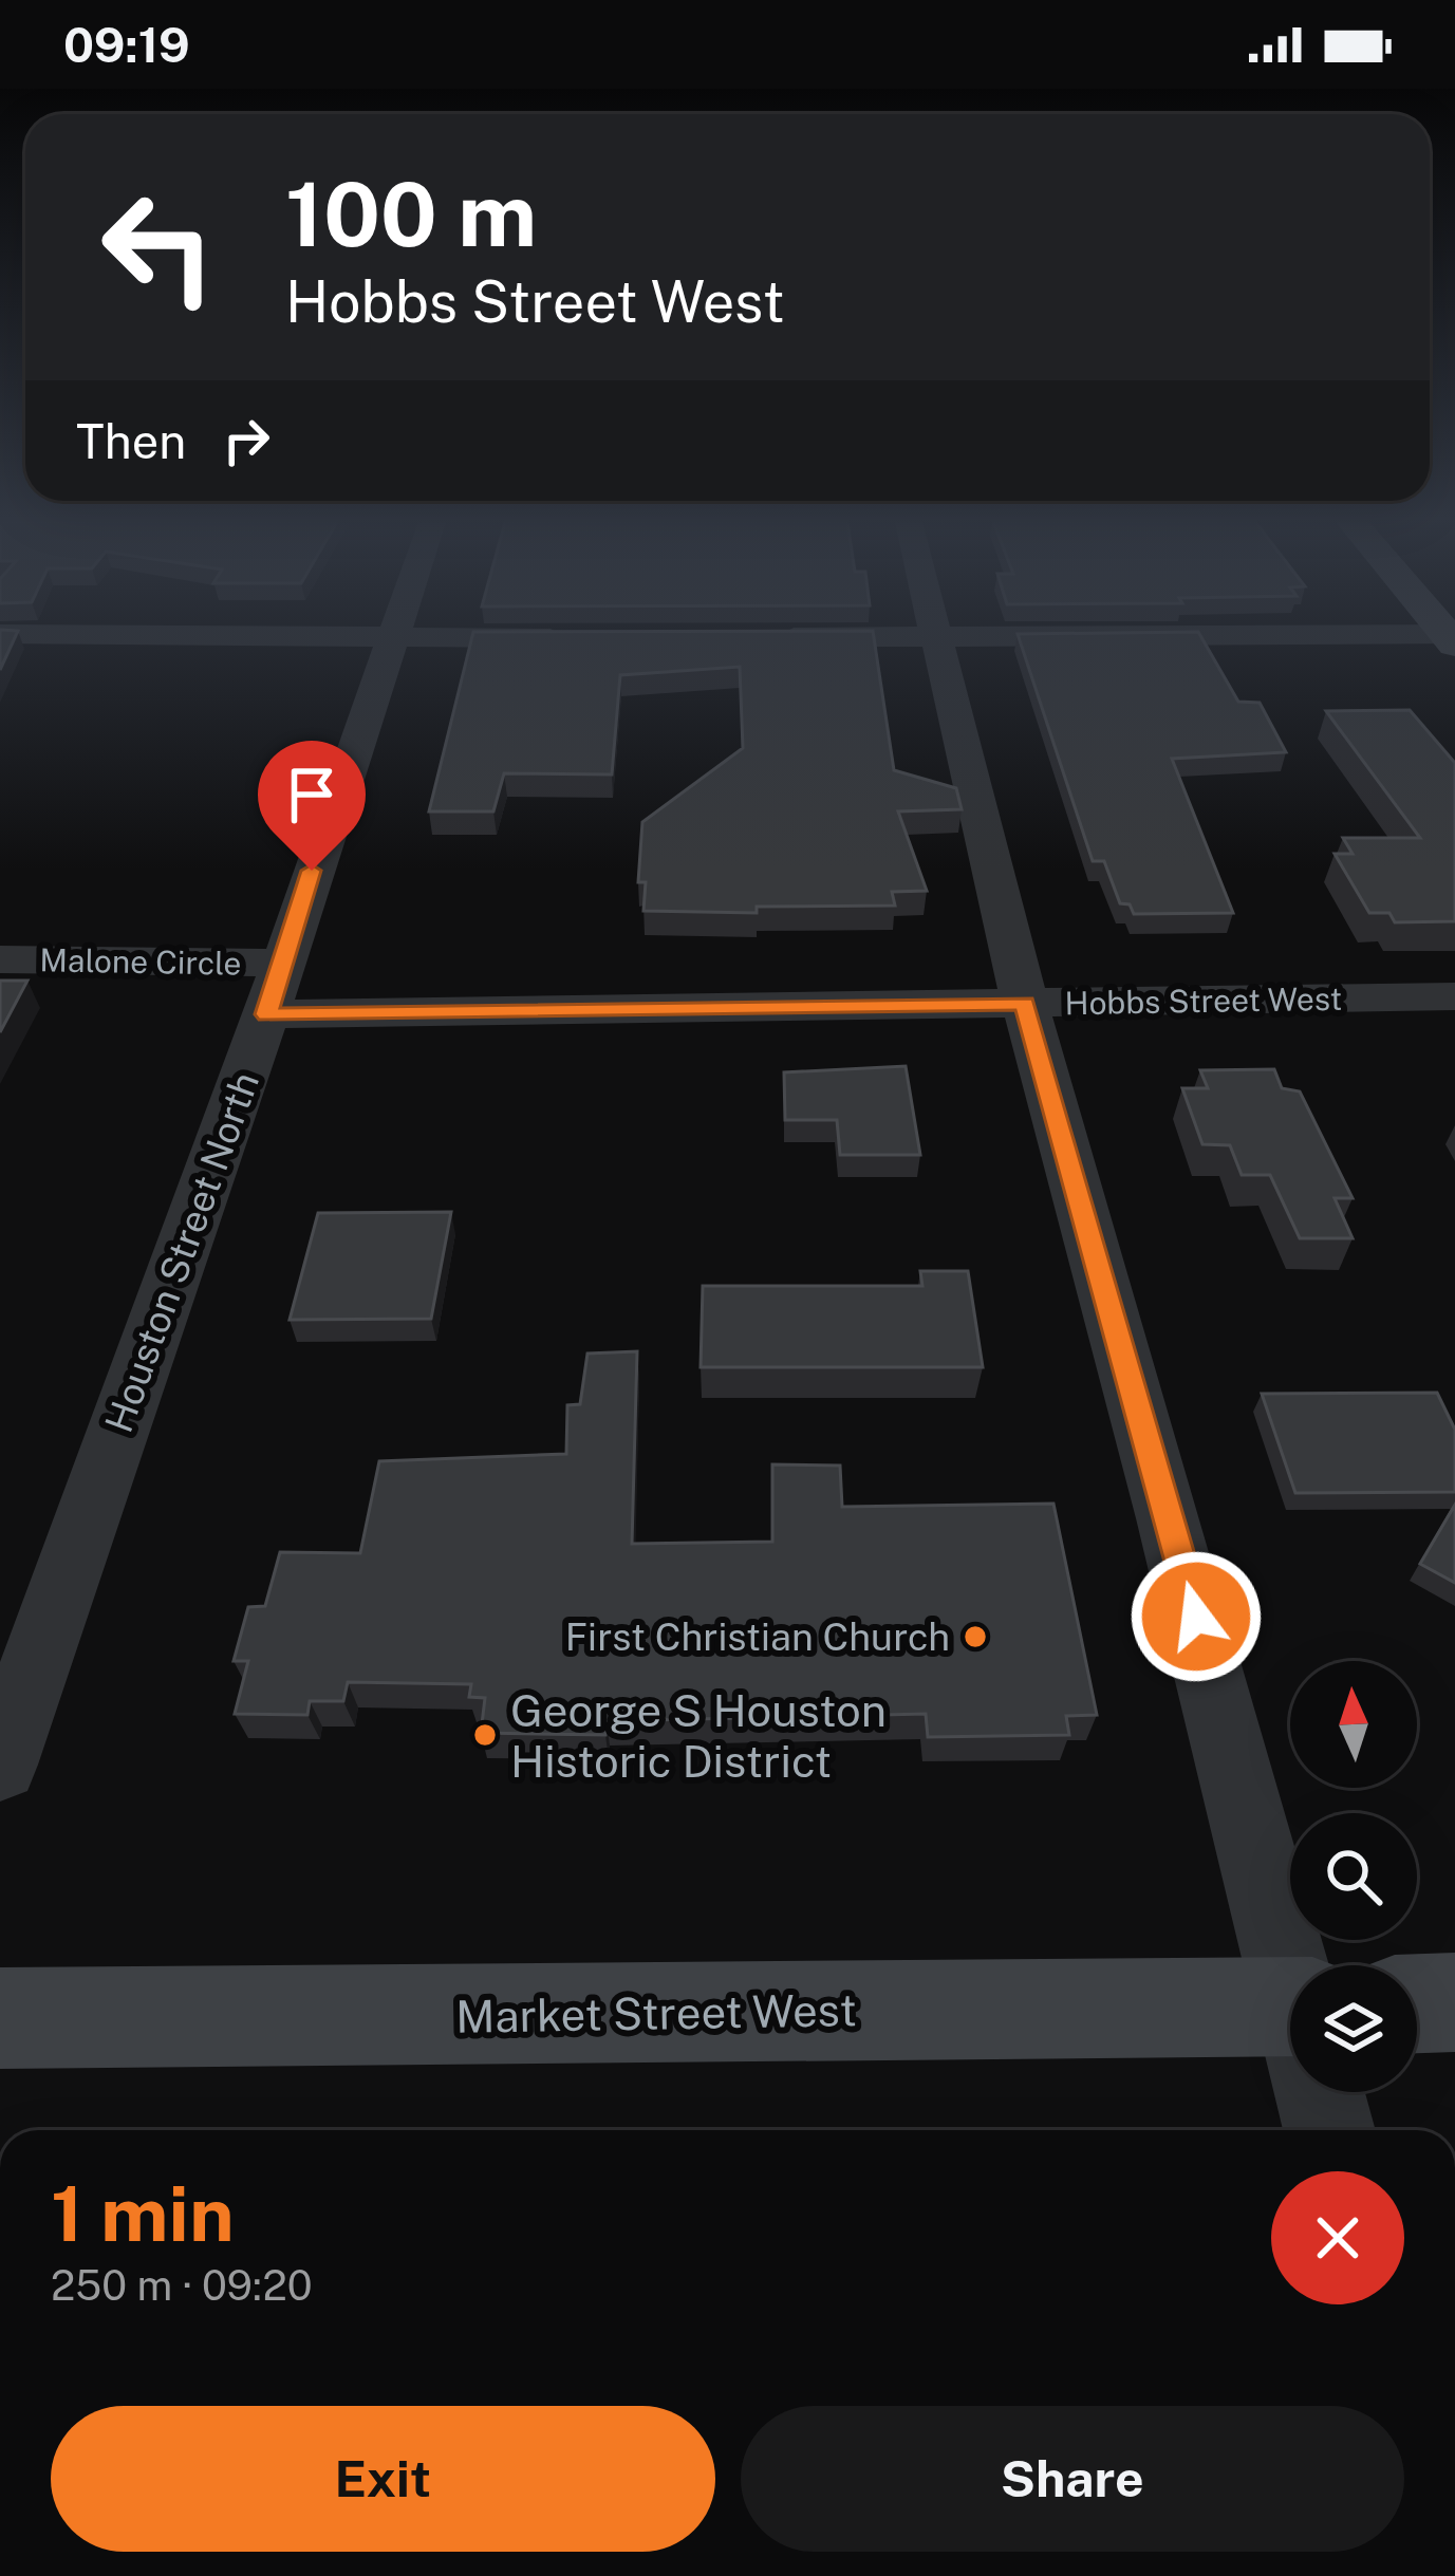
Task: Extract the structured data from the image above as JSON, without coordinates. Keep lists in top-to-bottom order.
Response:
{
  "streets": {
    "main road": ["Market Street West"],
    "street": ["Malone Circle", "Hobbs Street West", "Houston Street North"]
  },
  "crossings": [
    ["Malone Circle", "Houston Street North"],
    ["Hobbs Street West", "Houston Street North"]
  ],
  "places": ["First Christian Church", "George S Houston Historic District"],
  "north": "top",
  "page": {
    "status": "09:19",
    "turn": ["100 m", "Hobbs Street West"],
    "then": "Then",
    "heading": ["1 min", "250 m · 09:20"],
    "buttons": ["Exit", "Share"]
  }
}
